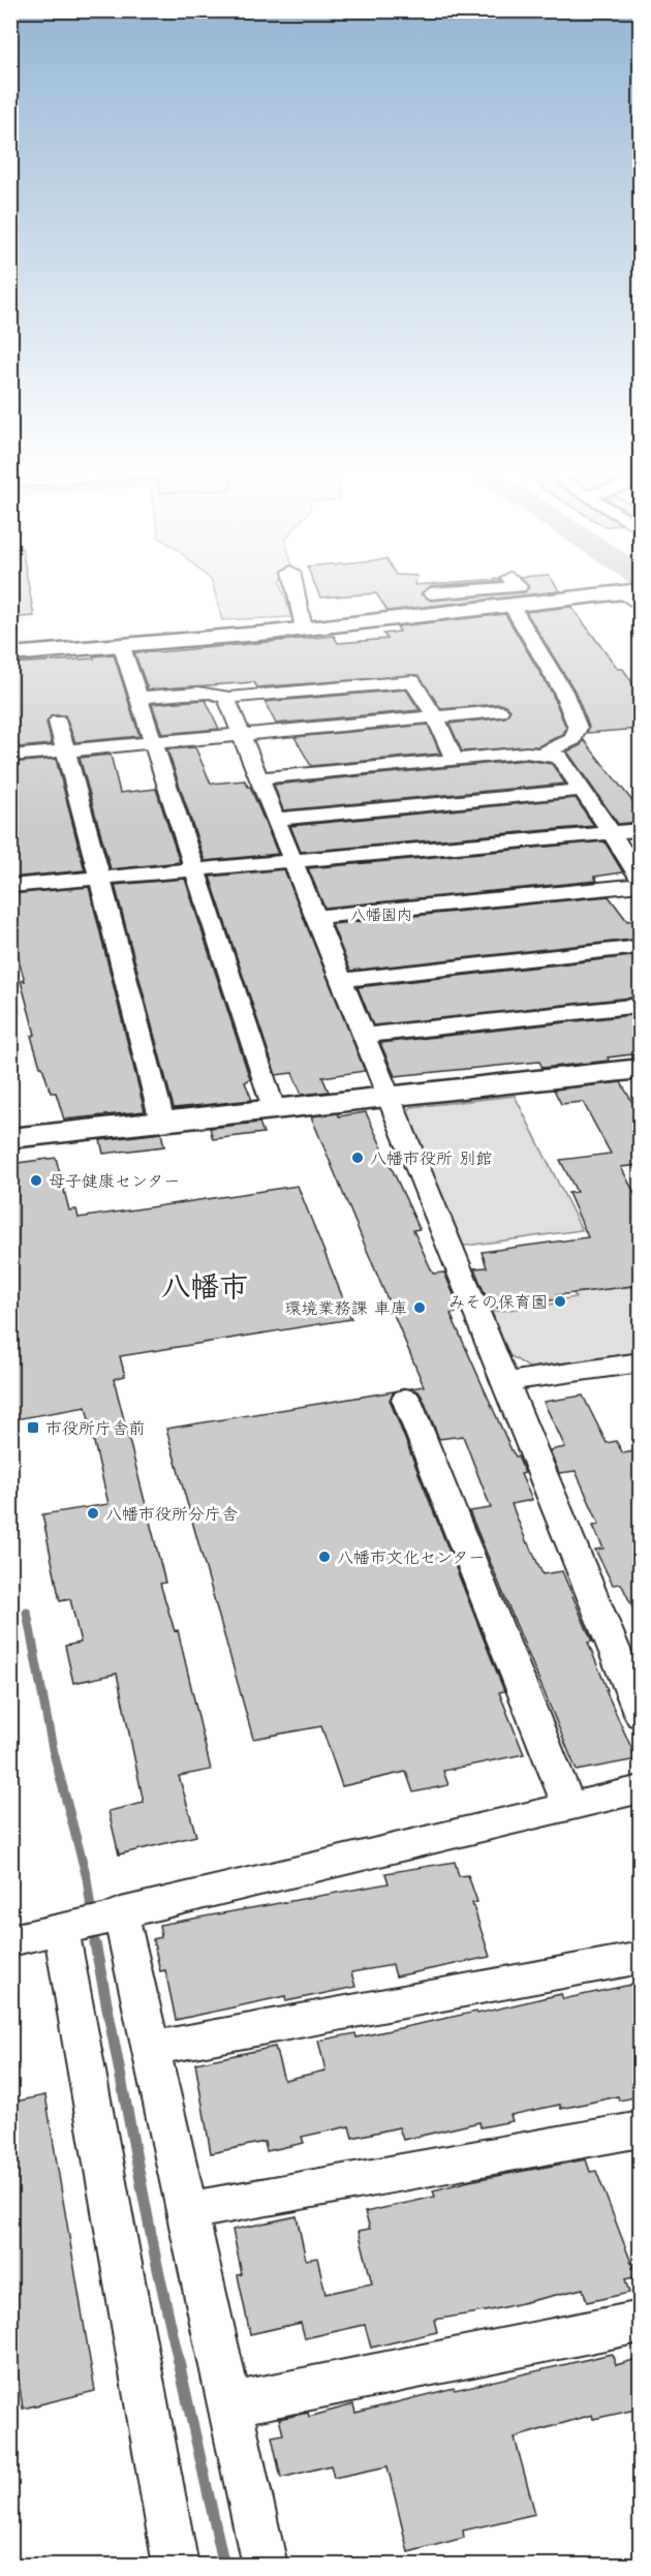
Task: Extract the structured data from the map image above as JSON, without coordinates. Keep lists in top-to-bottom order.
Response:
{
  "districts": ["八幡園内", "八幡市"],
  "places": {
    "other": [
      "八幡市役所 別館",
      "母子健康センター",
      "みその保育園",
      "環境業務課 車庫",
      "八幡市役所分庁舎",
      "八幡市文化センター"
    ],
    "transit": ["市役所庁舎前"]
  }
}
